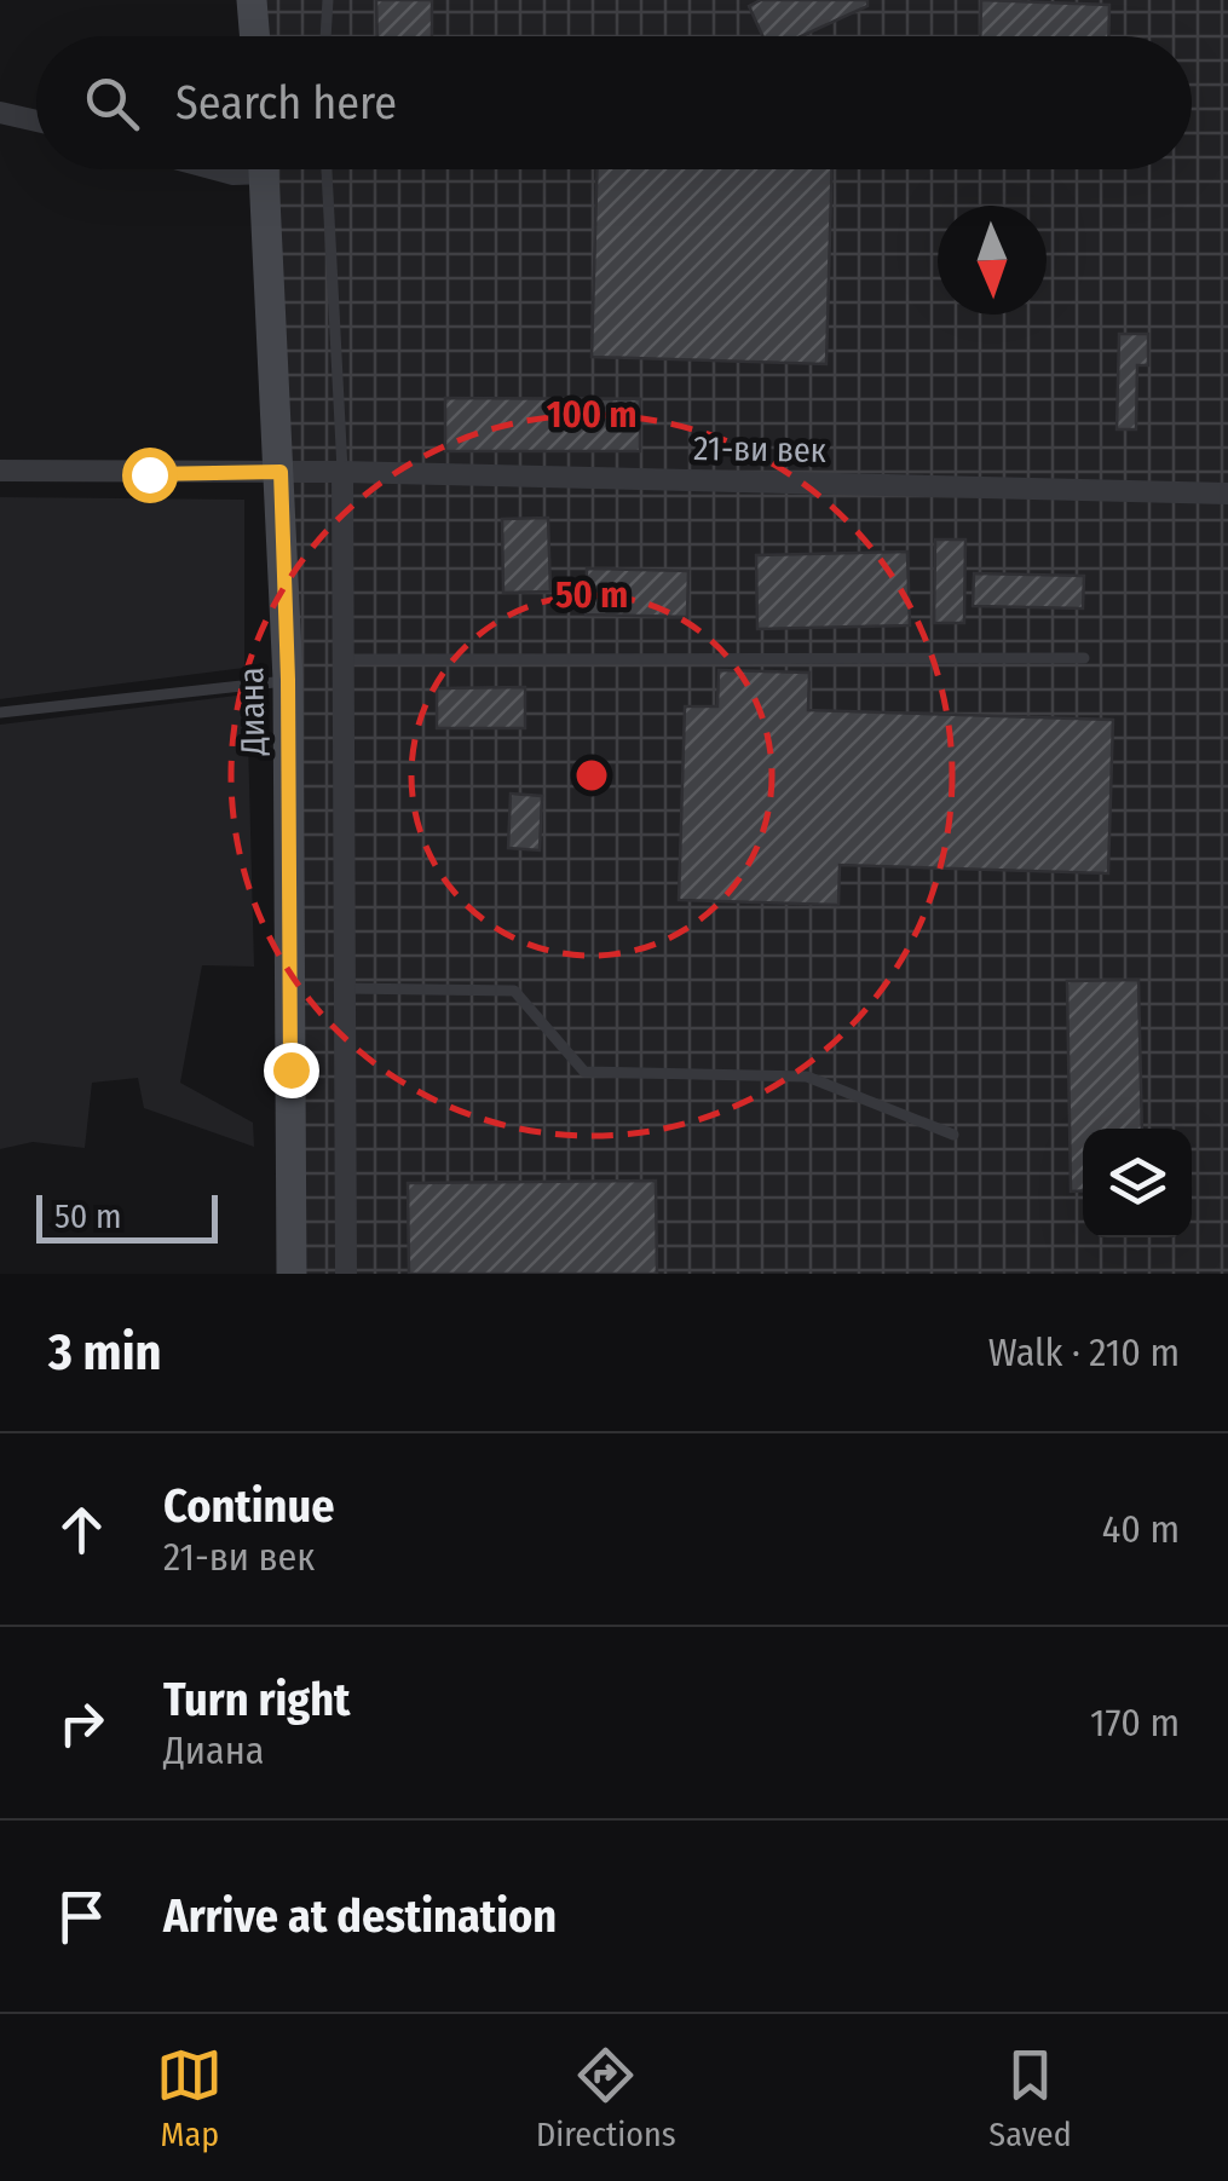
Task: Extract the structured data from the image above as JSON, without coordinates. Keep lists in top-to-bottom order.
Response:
{
  "streets": {
    "main road": ["Диана"],
    "street": ["21-ви век"]
  },
  "crossings": [
    ["21-ви век", "Диана"]
  ],
  "scale_bar": "50 m",
  "north": "bottom",
  "page": {
    "search": "Search here",
    "scale": "50 m",
    "heading": ["3 min", "Walk · 210 m"],
    "list": [
      ["Continue", "21-ви век", "40 m"],
      ["Turn right", "Диана", "170 m"],
      "Arrive at destination"
    ],
    "nav": ["Map", "Directions", "Saved"]
  },
  "rings": ["100 m", "50 m"]
}
